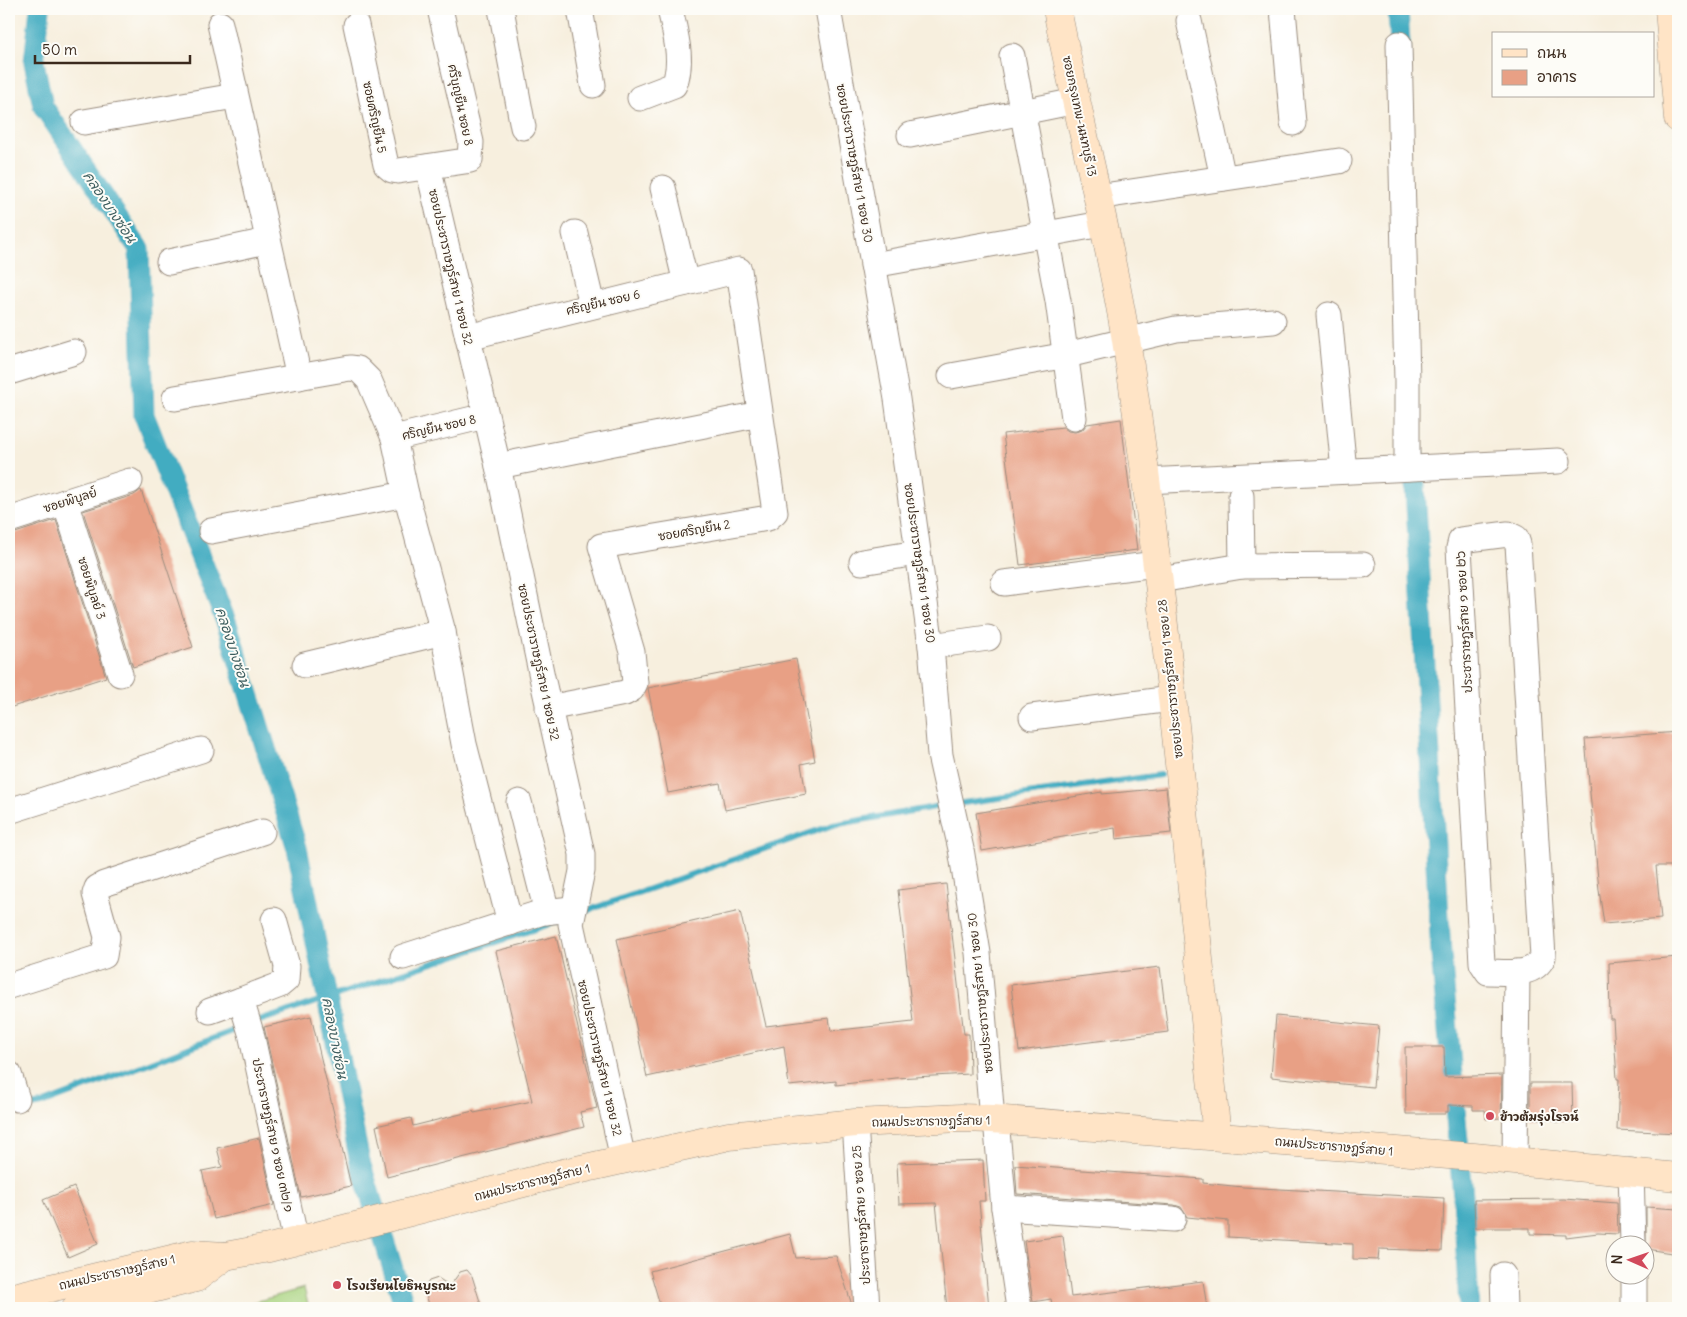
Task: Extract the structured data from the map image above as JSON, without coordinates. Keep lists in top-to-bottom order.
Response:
{
  "streets": {
    "main road": ["ซอยกรุงเทพ-นนทบุรี 13", "ซอยประชาราษฎร์สาย 1 ซอย 28", "ถนนประชาราษฎร์สาย 1"],
    "street": [
      "ศรีบุญยืน ซอย 8",
      "ซอยศริญยืน 5",
      "ซอยประชาราษฎร์สาย 1 ซอย 30",
      "ซอยประชาราษฎร์สาย 1 ซอย 32",
      "ศริญยืน ซอย 6",
      "ศริญยืน ซอย 8",
      "ซอยพิบูลย์",
      "ซอยศริญยืน 2",
      "ซอยพิบูลย์ 3",
      "ประชาราษฎร์สาย ๑ ซอย ๒๖",
      "ประชาราษฎร์สาย ๑ ซอย ๓๒/๑",
      "ประชาราษฎร์สาย ๑ ซอย 25"
    ]
  },
  "crossings": [
    ["ศรีบุญยืน ซอย 8", "ซอยศริญยืน 5"],
    ["ศรีบุญยืน ซอย 8", "ซอยประชาราษฎร์สาย 1 ซอย 32"],
    ["ซอยกรุงเทพ-นนทบุรี 13", "ซอยประชาราษฎร์สาย 1 ซอย 28"],
    ["ซอยศริญยืน 5", "ซอยประชาราษฎร์สาย 1 ซอย 32"],
    ["ซอยประชาราษฎร์สาย 1 ซอย 30", "ถนนประชาราษฎร์สาย 1"],
    ["ซอยประชาราษฎร์สาย 1 ซอย 32", "ศริญยืน ซอย 6"],
    ["ซอยประชาราษฎร์สาย 1 ซอย 32", "ศริญยืน ซอย 8"],
    ["ซอยประชาราษฎร์สาย 1 ซอย 32", "ซอยศริญยืน 2"],
    ["ซอยประชาราษฎร์สาย 1 ซอย 32", "ถนนประชาราษฎร์สาย 1"],
    ["ศริญยืน ซอย 6", "ซอยศริญยืน 2"],
    ["ซอยพิบูลย์", "ซอยพิบูลย์ 3"],
    ["ซอยประชาราษฎร์สาย 1 ซอย 28", "ถนนประชาราษฎร์สาย 1"],
    ["ถนนประชาราษฎร์สาย 1", "ประชาราษฎร์สาย ๑ ซอย ๓๒/๑"],
    ["ถนนประชาราษฎร์สาย 1", "ประชาราษฎร์สาย ๑ ซอย 25"]
  ],
  "water": ["คลองบางซ่อน"],
  "places": ["ข้าวต้มรุ่งโรจน์", "โรงเรียนโยธินบูรณะ"],
  "legend": ["ถนน", "อาคาร"],
  "scale_bar": "50 m",
  "north": "left"
}
